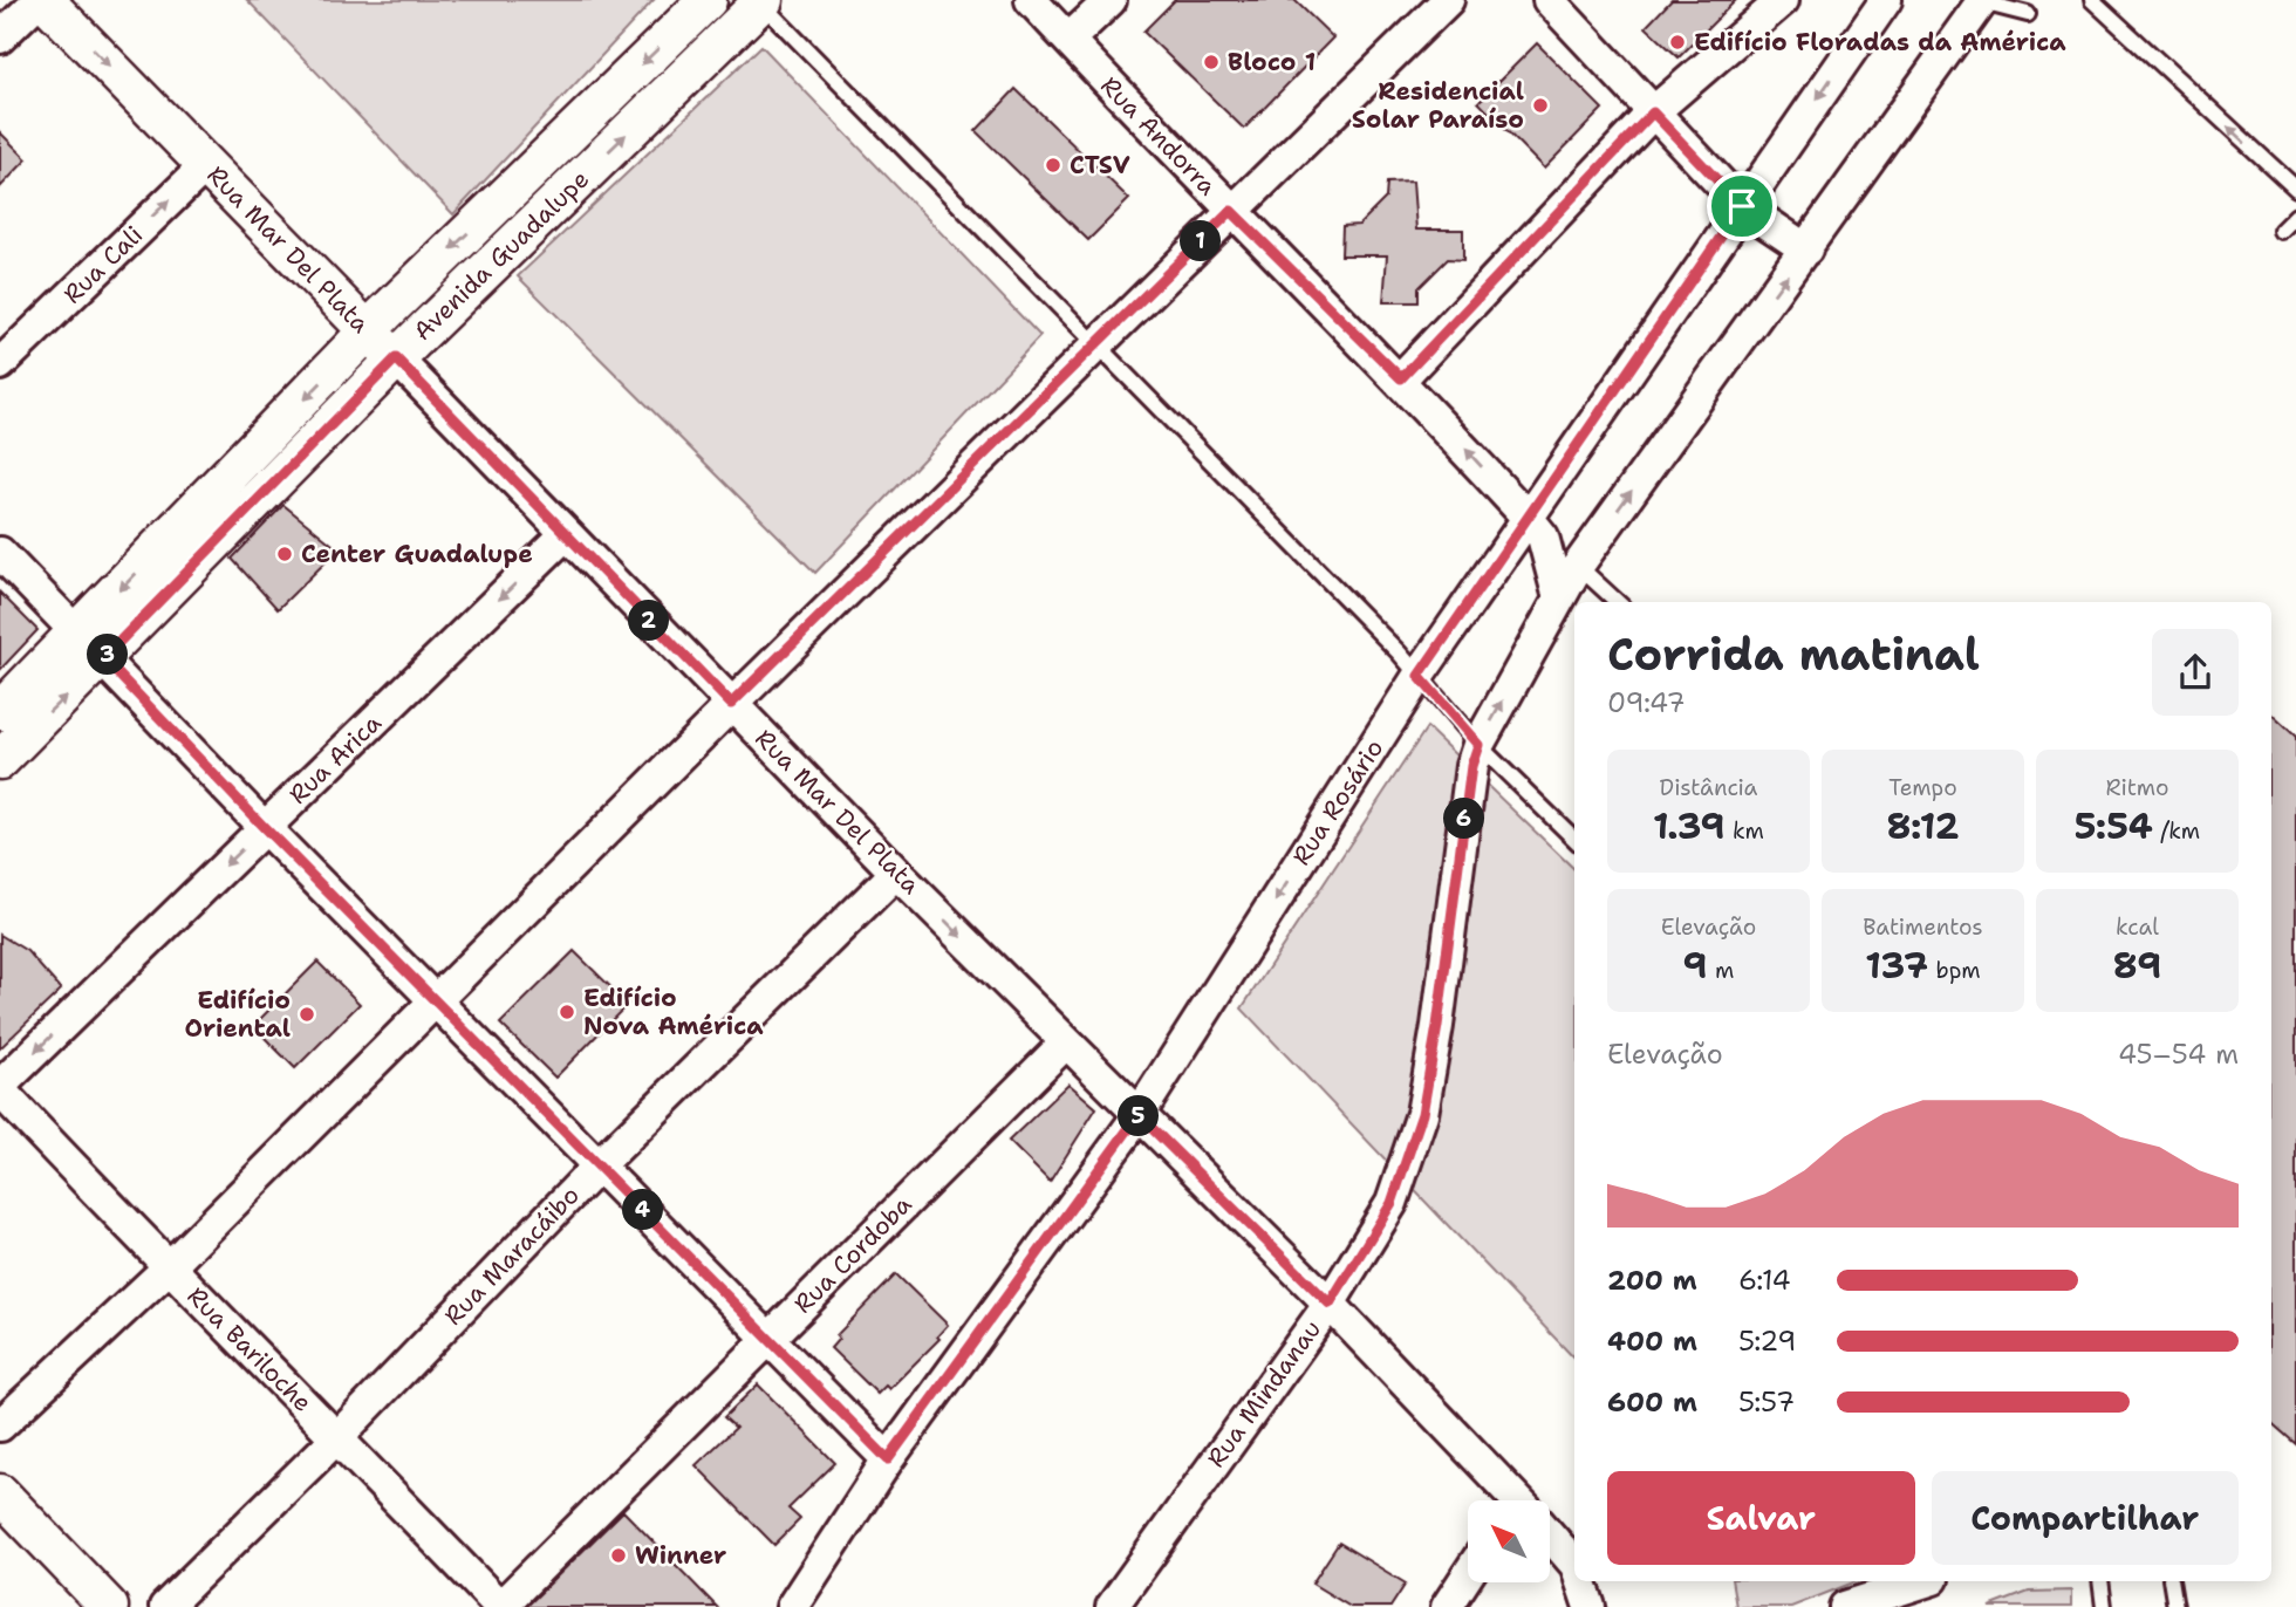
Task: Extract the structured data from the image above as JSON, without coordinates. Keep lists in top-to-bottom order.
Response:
{
  "streets": {
    "street": [
      "Rua Andorra",
      "Rua Mar Del Plata",
      "Avenida Guadalupe",
      "Rua Cali",
      "Rua Arica",
      "Rua Rosário",
      "Rua Cordoba",
      "Rua Maracáibo",
      "Rua Bariloche",
      "Rua Mindanau"
    ]
  },
  "crossings": [
    ["Rua Andorra", "Rua Rosário"],
    ["Rua Andorra", "Rua Mindanau"],
    ["Rua Mar Del Plata", "Avenida Guadalupe"],
    ["Rua Mar Del Plata", "Rua Cali"],
    ["Rua Mar Del Plata", "Rua Arica"],
    ["Rua Mar Del Plata", "Rua Rosário"],
    ["Rua Mar Del Plata", "Rua Cordoba"],
    ["Rua Mar Del Plata", "Rua Maracáibo"],
    ["Rua Mar Del Plata", "Rua Mindanau"],
    ["Rua Arica", "Rua Bariloche"],
    ["Rua Cordoba", "Rua Bariloche"],
    ["Rua Maracáibo", "Rua Bariloche"]
  ],
  "one_way": ["Rua Cali", "Rua Rosário"],
  "places": [
    "Edifício Floradas da América",
    "Bloco 1",
    "Residencial Solar Paraíso",
    "CTSV",
    "Center Guadalupe",
    "Edifício Nova América",
    "Edifício Oriental",
    "Winner"
  ],
  "north": "top left",
  "page": {
    "pins": [
      "1",
      "2",
      "3",
      "6",
      "5",
      "4"
    ],
    "heading": ["Corrida matinal", "09:47"],
    "stats": [
      ["Distância", "1.39 km"],
      ["Tempo", "8:12"],
      ["Ritmo", "5:54 /km"],
      ["Elevação", "9 m"],
      ["Batimentos", "137 bpm"],
      ["kcal", "89"]
    ],
    "chart": ["Elevação", "45–54 m"],
    "list": [
      {
        "name": "200 m",
        "note": "6:14"
      },
      {
        "name": "400 m",
        "note": "5:29"
      },
      {
        "name": "600 m",
        "note": "5:57"
      }
    ],
    "buttons": ["Salvar", "Compartilhar"]
  }
}
